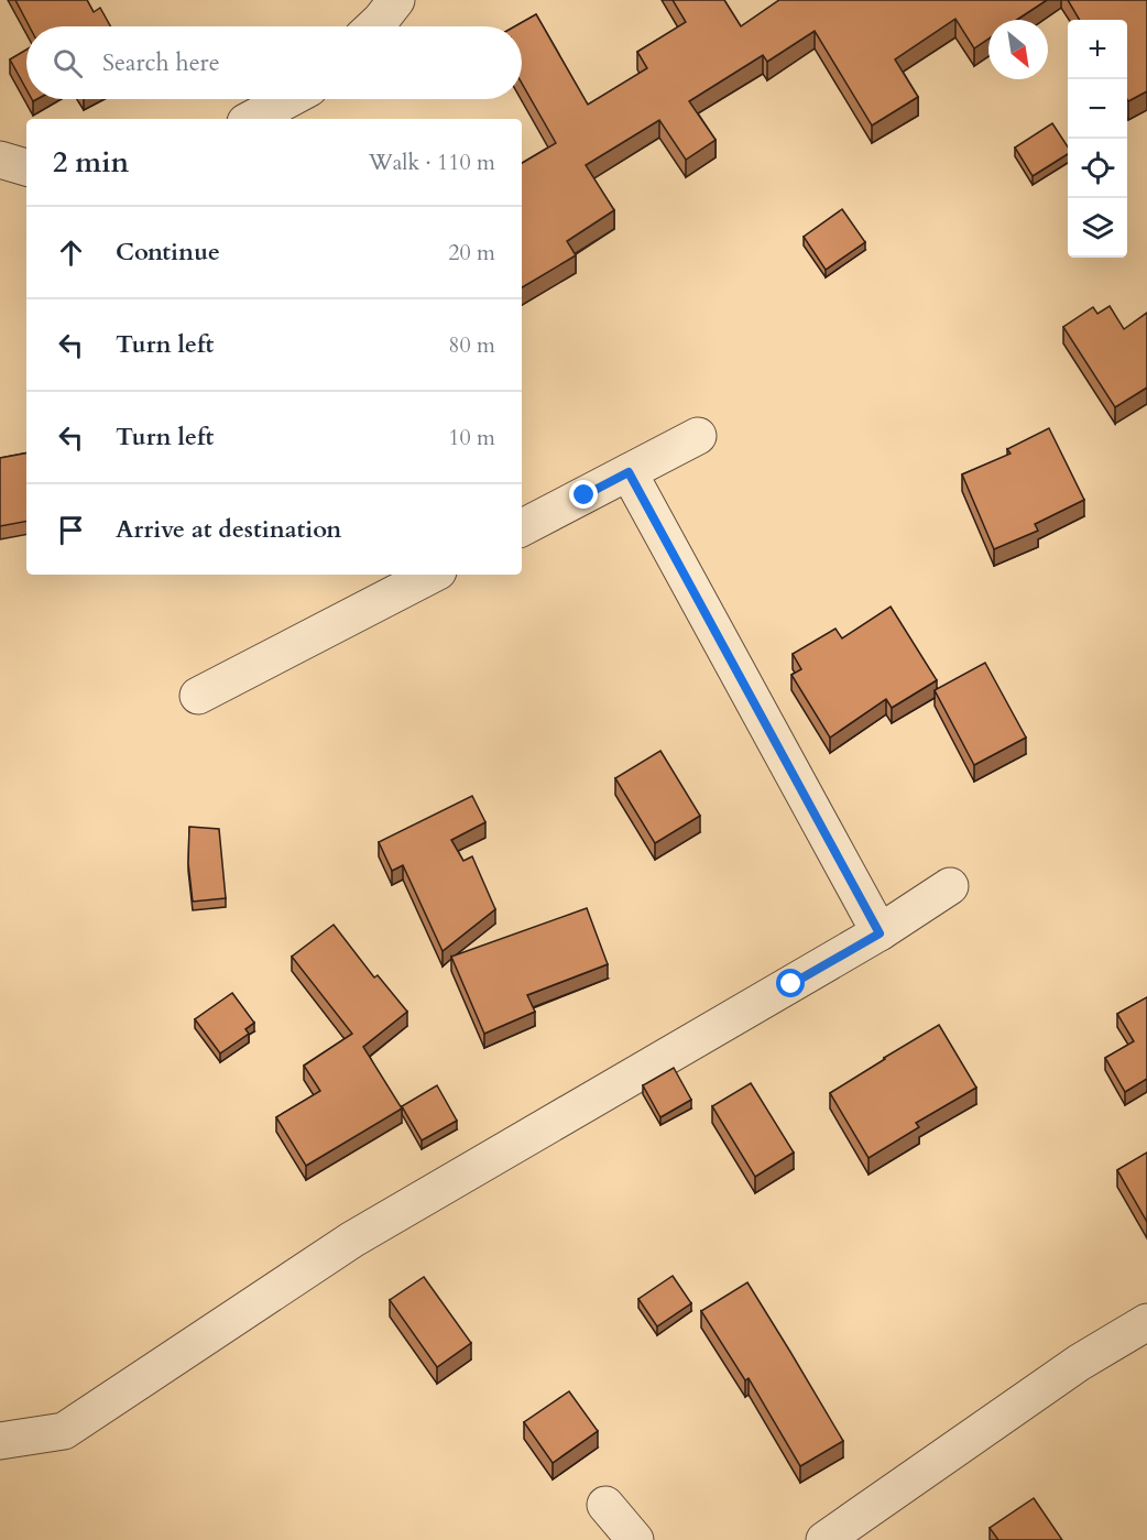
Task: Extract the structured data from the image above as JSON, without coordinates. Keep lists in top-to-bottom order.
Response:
{
  "north": "bottom right",
  "page": {
    "map_buttons": ["+", "−"],
    "search": "Search here",
    "heading": ["2 min", "Walk · 110 m"],
    "list": [
      ["Continue", "20 m"],
      ["Turn left", "80 m"],
      ["Turn left", "10 m"],
      "Arrive at destination"
    ]
  }
}
